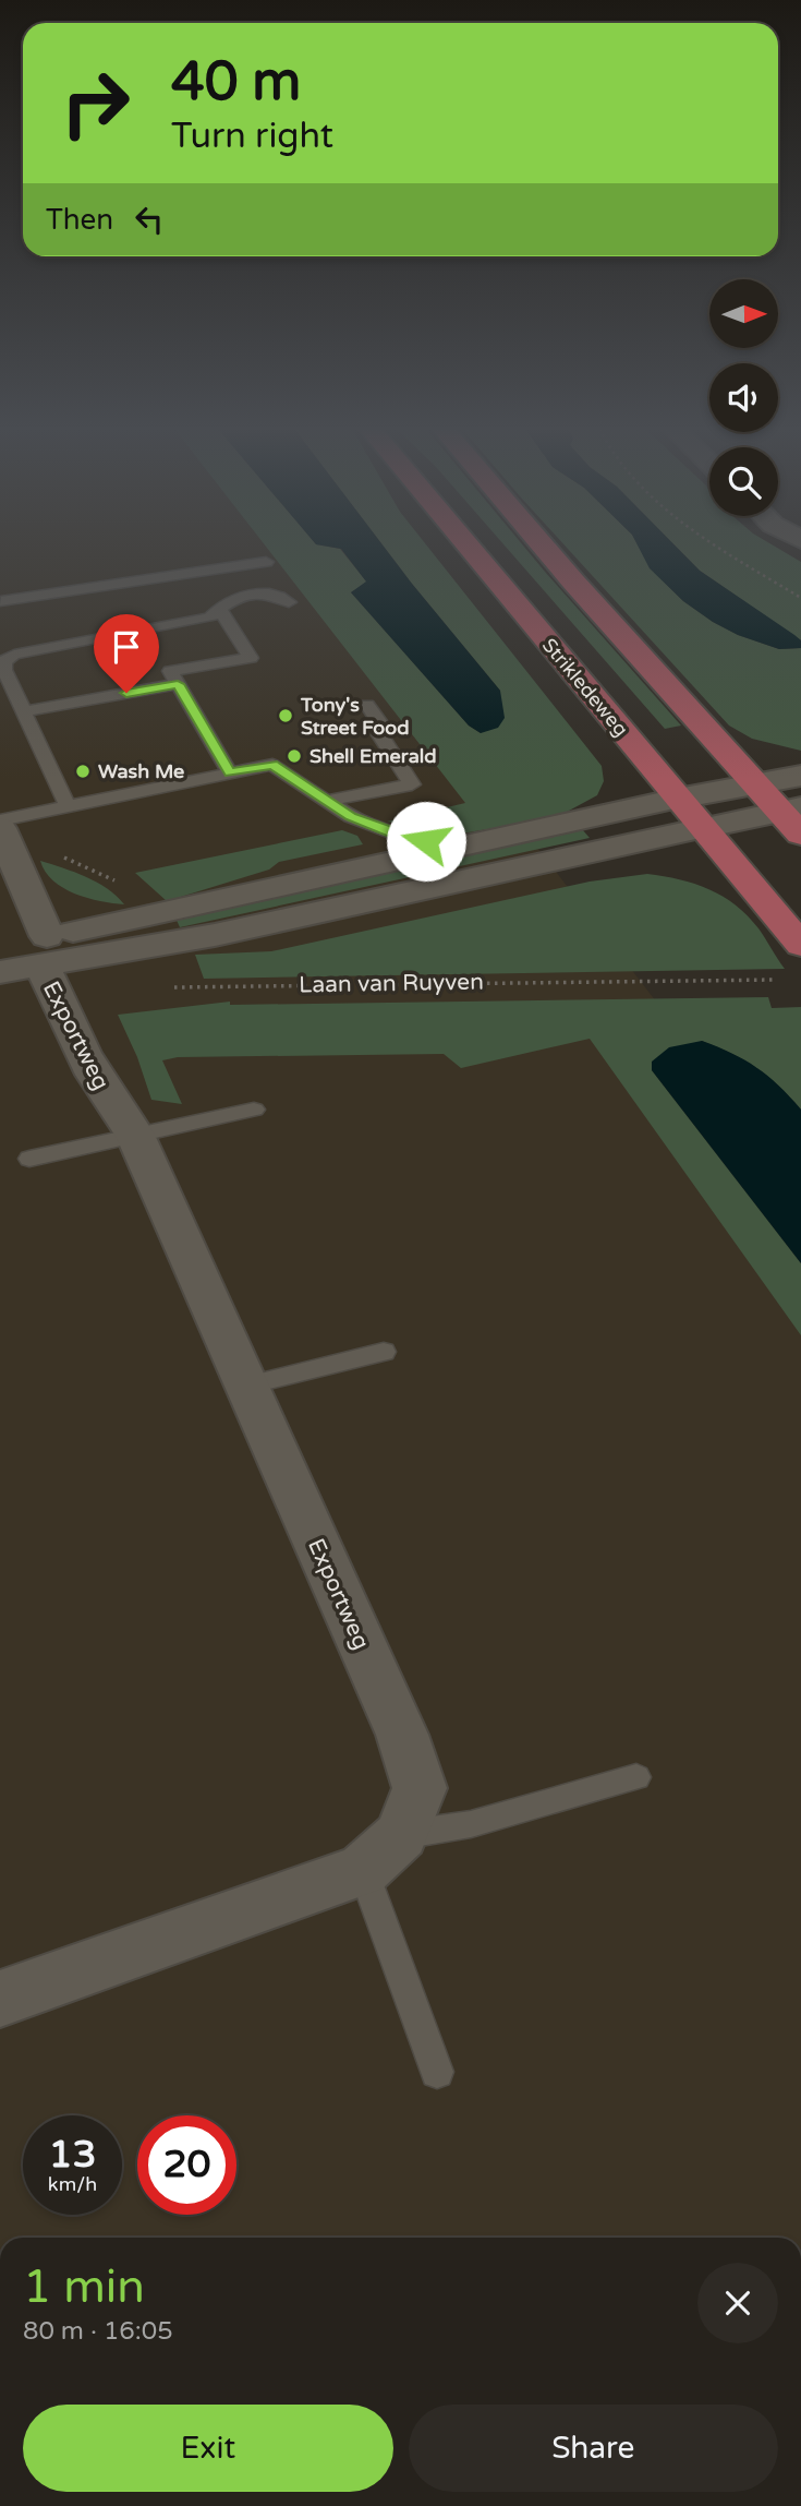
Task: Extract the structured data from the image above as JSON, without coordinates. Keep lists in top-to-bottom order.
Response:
{
  "streets": {
    "main road": ["Strikledeweg"],
    "street": ["Exportweg"],
    "path": ["Laan van Ruyven"]
  },
  "places": ["Tony's Street Food", "Shell Emerald", "Wash Me"],
  "north": "right",
  "page": {
    "turn": ["40 m", "Turn right"],
    "then": "Then",
    "speed": "13 km/h",
    "limit": "20",
    "heading": ["1 min", "80 m · 16:05"],
    "buttons": ["Exit", "Share"]
  }
}
